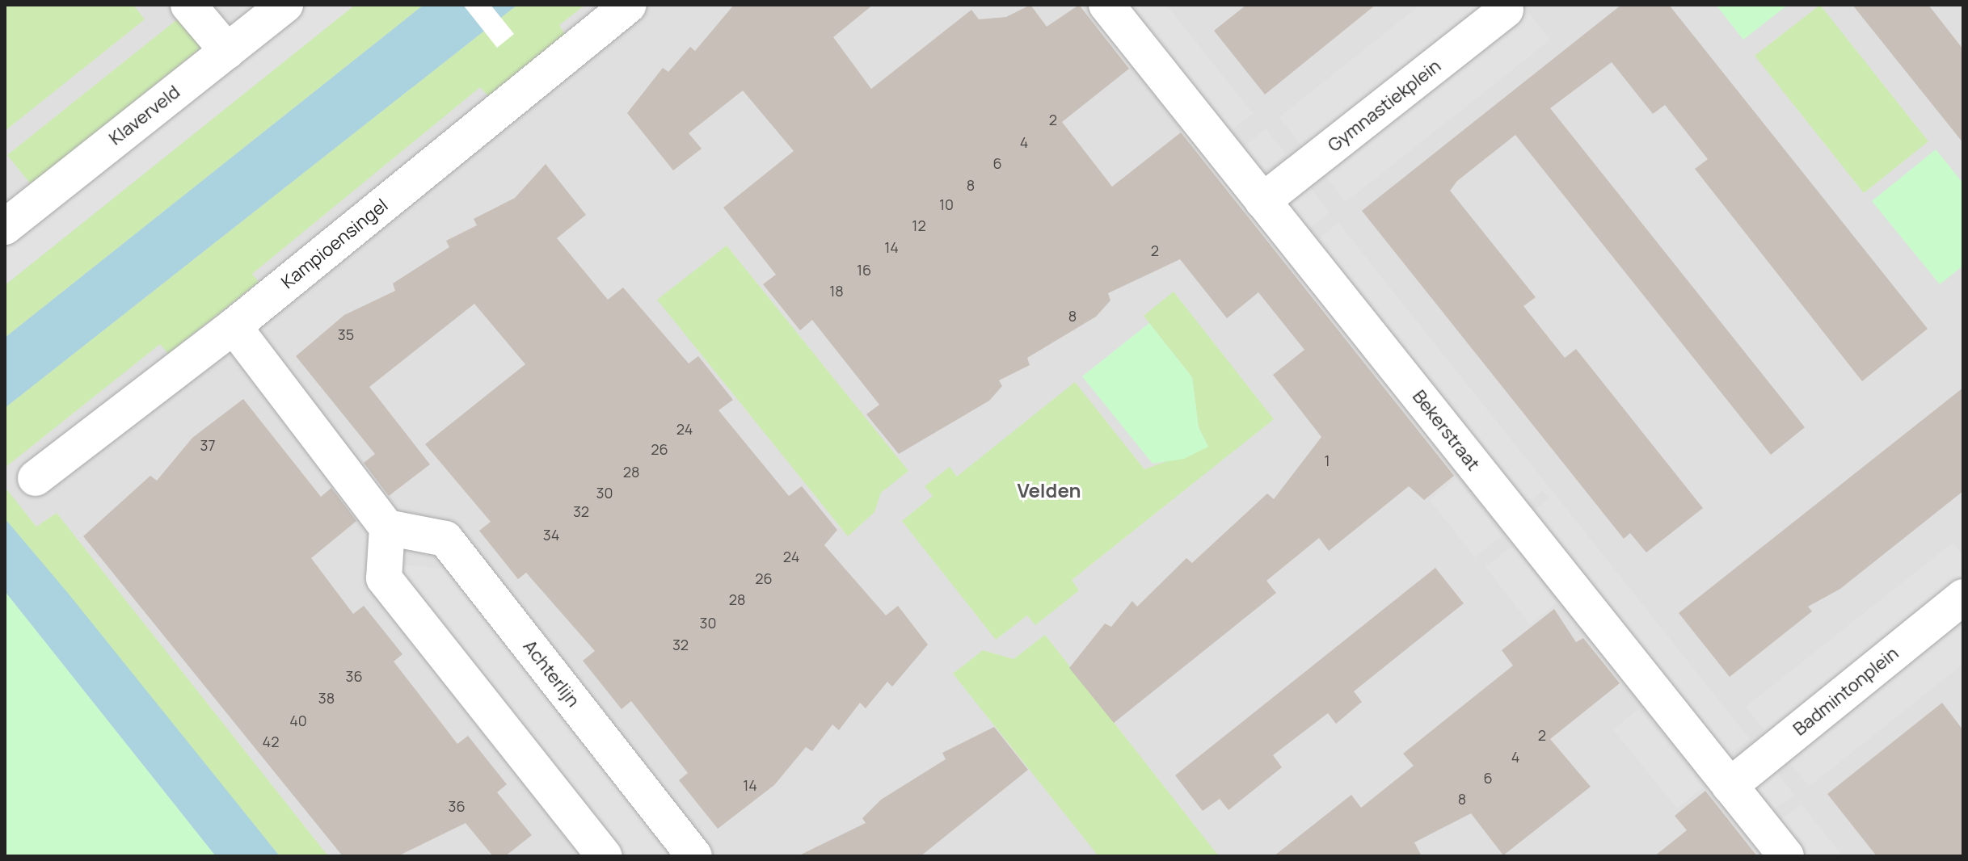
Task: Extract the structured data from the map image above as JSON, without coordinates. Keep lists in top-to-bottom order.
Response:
{
  "streets": {
    "street": [
      "Gymnastiekplein",
      "Klaverveld",
      "Kampioensingel",
      "Bekerstraat",
      "Achterlijn",
      "Badmintonplein"
    ]
  },
  "crossings": [
    ["Gymnastiekplein", "Bekerstraat"],
    ["Bekerstraat", "Badmintonplein"]
  ],
  "districts": ["Velden"],
  "house_numbers": [
    "2",
    "4",
    "6",
    "8",
    "10",
    "12",
    "14",
    "2",
    "16",
    "18",
    "8",
    "35",
    "24",
    "37",
    "26",
    "1",
    "28",
    "30",
    "32",
    "34",
    "24",
    "26",
    "28",
    "30",
    "32",
    "36",
    "38",
    "40",
    "2",
    "42",
    "4",
    "6",
    "14",
    "8",
    "36"
  ]
}
